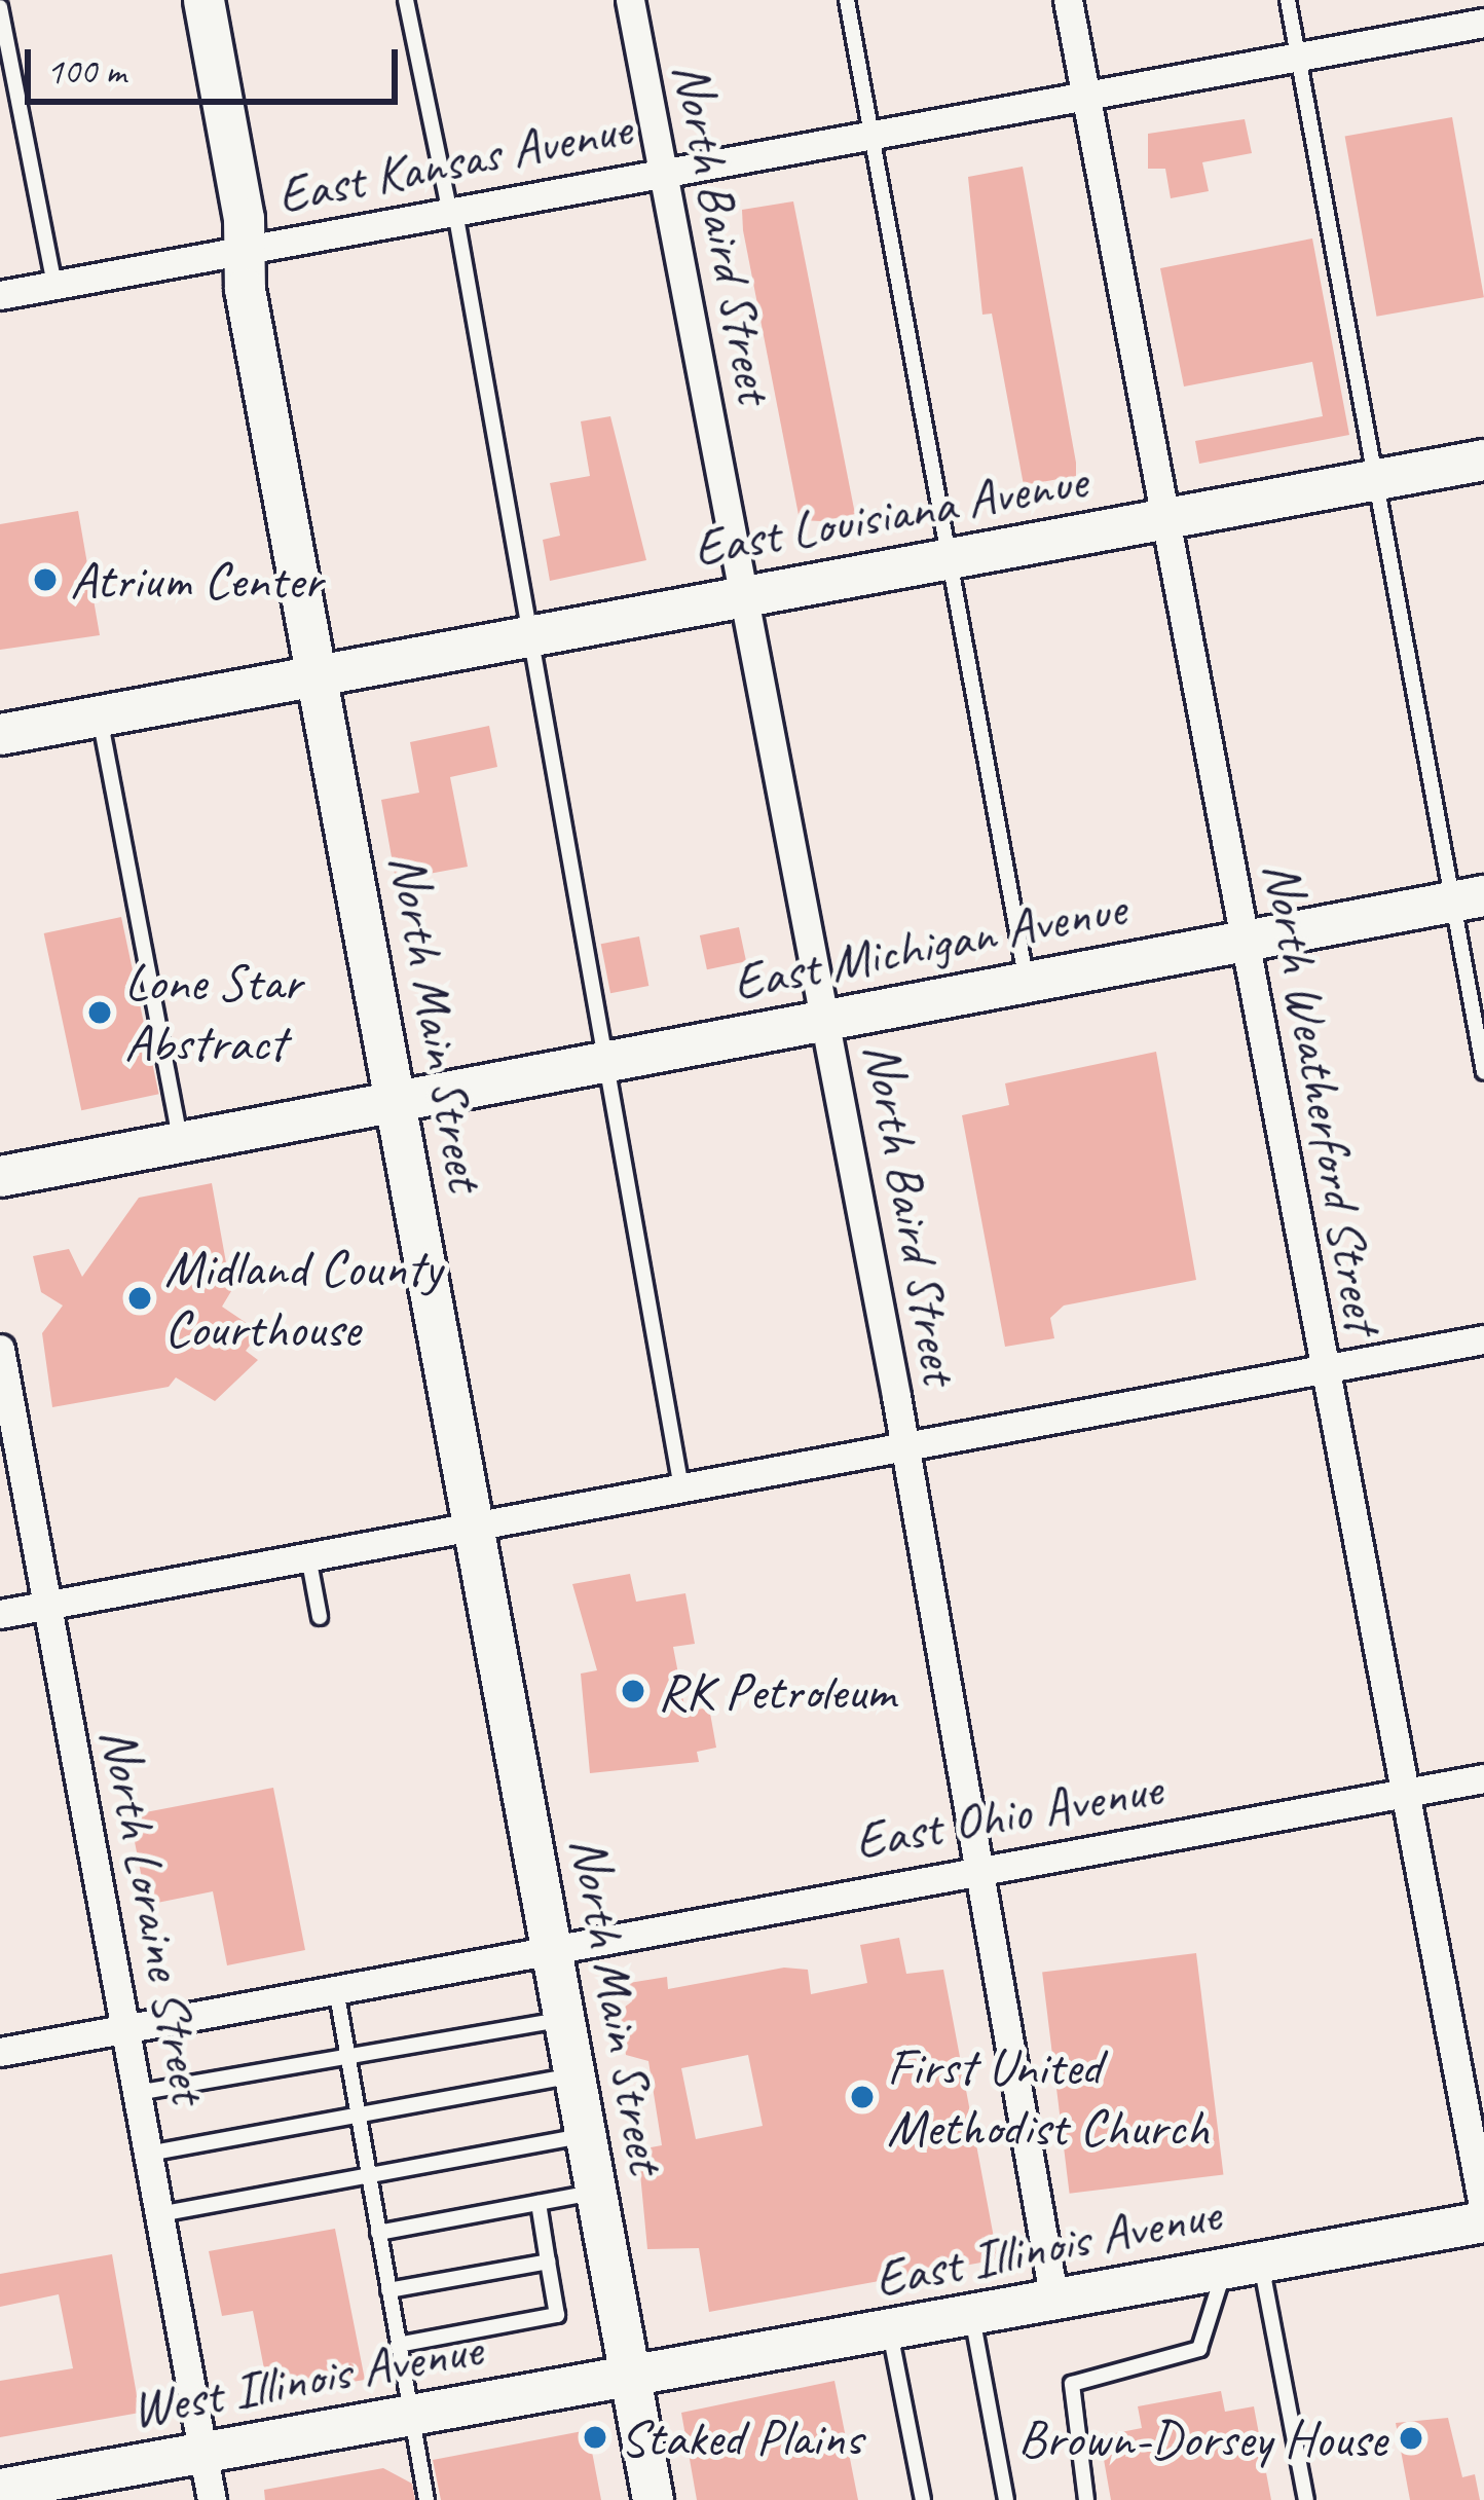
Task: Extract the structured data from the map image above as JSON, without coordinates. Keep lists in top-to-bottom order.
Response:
{
  "streets": {
    "street": [
      "East Kansas Avenue",
      "North Baird Street",
      "East Louisiana Avenue",
      "East Michigan Avenue",
      "North Main Street",
      "North Weatherford Street",
      "East Ohio Avenue",
      "North Loraine Street",
      "East Illinois Avenue",
      "West Illinois Avenue"
    ]
  },
  "crossings": [
    ["East Kansas Avenue", "North Baird Street"],
    ["East Kansas Avenue", "North Main Street"],
    ["East Kansas Avenue", "North Weatherford Street"],
    ["North Baird Street", "East Louisiana Avenue"],
    ["North Baird Street", "East Michigan Avenue"],
    ["North Baird Street", "East Ohio Avenue"],
    ["North Baird Street", "East Illinois Avenue"],
    ["East Louisiana Avenue", "North Main Street"],
    ["East Louisiana Avenue", "North Weatherford Street"],
    ["East Michigan Avenue", "North Main Street"],
    ["East Michigan Avenue", "North Weatherford Street"],
    ["North Main Street", "East Ohio Avenue"],
    ["North Main Street", "East Illinois Avenue"],
    ["North Main Street", "West Illinois Avenue"],
    ["North Weatherford Street", "East Ohio Avenue"],
    ["East Ohio Avenue", "North Loraine Street"],
    ["North Loraine Street", "West Illinois Avenue"],
    ["East Illinois Avenue", "West Illinois Avenue"]
  ],
  "places": [
    "Atrium Center",
    "Lone Star Abstract",
    "Midland County Courthouse",
    "RK Petroleum",
    "First United Methodist Church",
    "Staked Plains",
    "Brown-Dorsey House"
  ],
  "scale_bar": "100 m"
}
